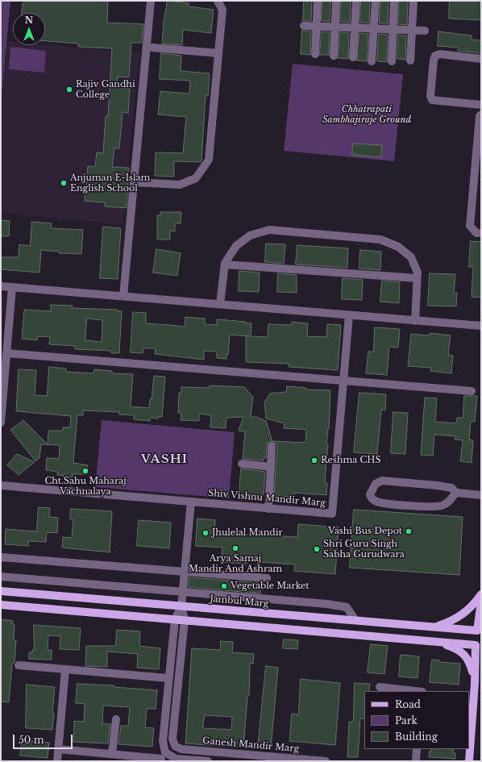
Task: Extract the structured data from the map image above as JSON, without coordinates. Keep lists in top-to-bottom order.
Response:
{
  "streets": {
    "main road": ["Jambul Marg"],
    "street": ["Shiv Vishnu Mandir Marg", "Ganesh Mandir Marg"]
  },
  "districts": ["VASHI"],
  "parks": ["Chhatrapati Sambhajiraje Ground"],
  "places": [
    "Rajiv Gandhi College",
    "Anjuman E-Islam English School",
    "Reshma CHS",
    "Cht.Sahu Maharaj Vachnalaya",
    "Vashi Bus Depot",
    "Jhulelal Mandir",
    "Arya Samaj Mandir And Ashram",
    "Shri Guru Singh Sabha Gurudwara",
    "Vegetable Market"
  ],
  "legend": ["Road", "Park", "Building"],
  "scale_bar": "50 m",
  "north": "top"
}
